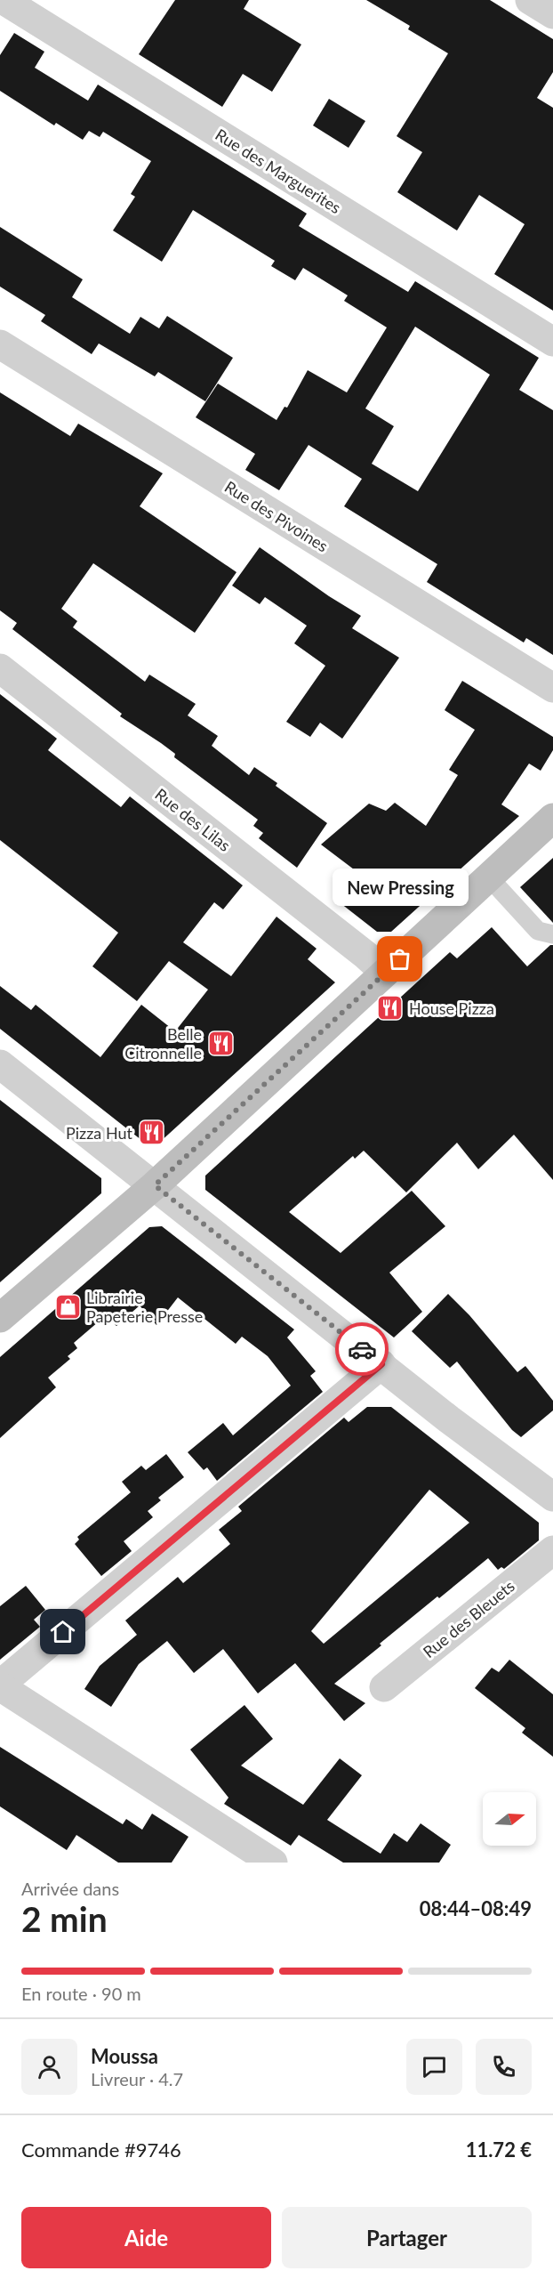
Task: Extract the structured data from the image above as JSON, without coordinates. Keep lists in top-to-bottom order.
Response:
{
  "streets": {
    "street": [
      "Rue des Marguerites",
      "Rue des Pivoines",
      "Rue des Lilas",
      "Rue des Bleuets"
    ]
  },
  "places": {
    "other": ["New Pressing"],
    "restaurant": ["House Pizza", "Belle Citronnelle", "Pizza Hut"],
    "shop": ["Librairie Papeterie Presse"]
  },
  "north": "right",
  "page": {
    "bubble": "New Pressing",
    "heading": ["2 min", "Arrivée dans", "08:44–08:49"],
    "panel": [
      "Moussa",
      "Livreur · 4.7",
      "Commande #9746",
      "11.72 €"
    ],
    "bar": "En route · 90 m",
    "buttons": ["Aide", "Partager"]
  }
}
